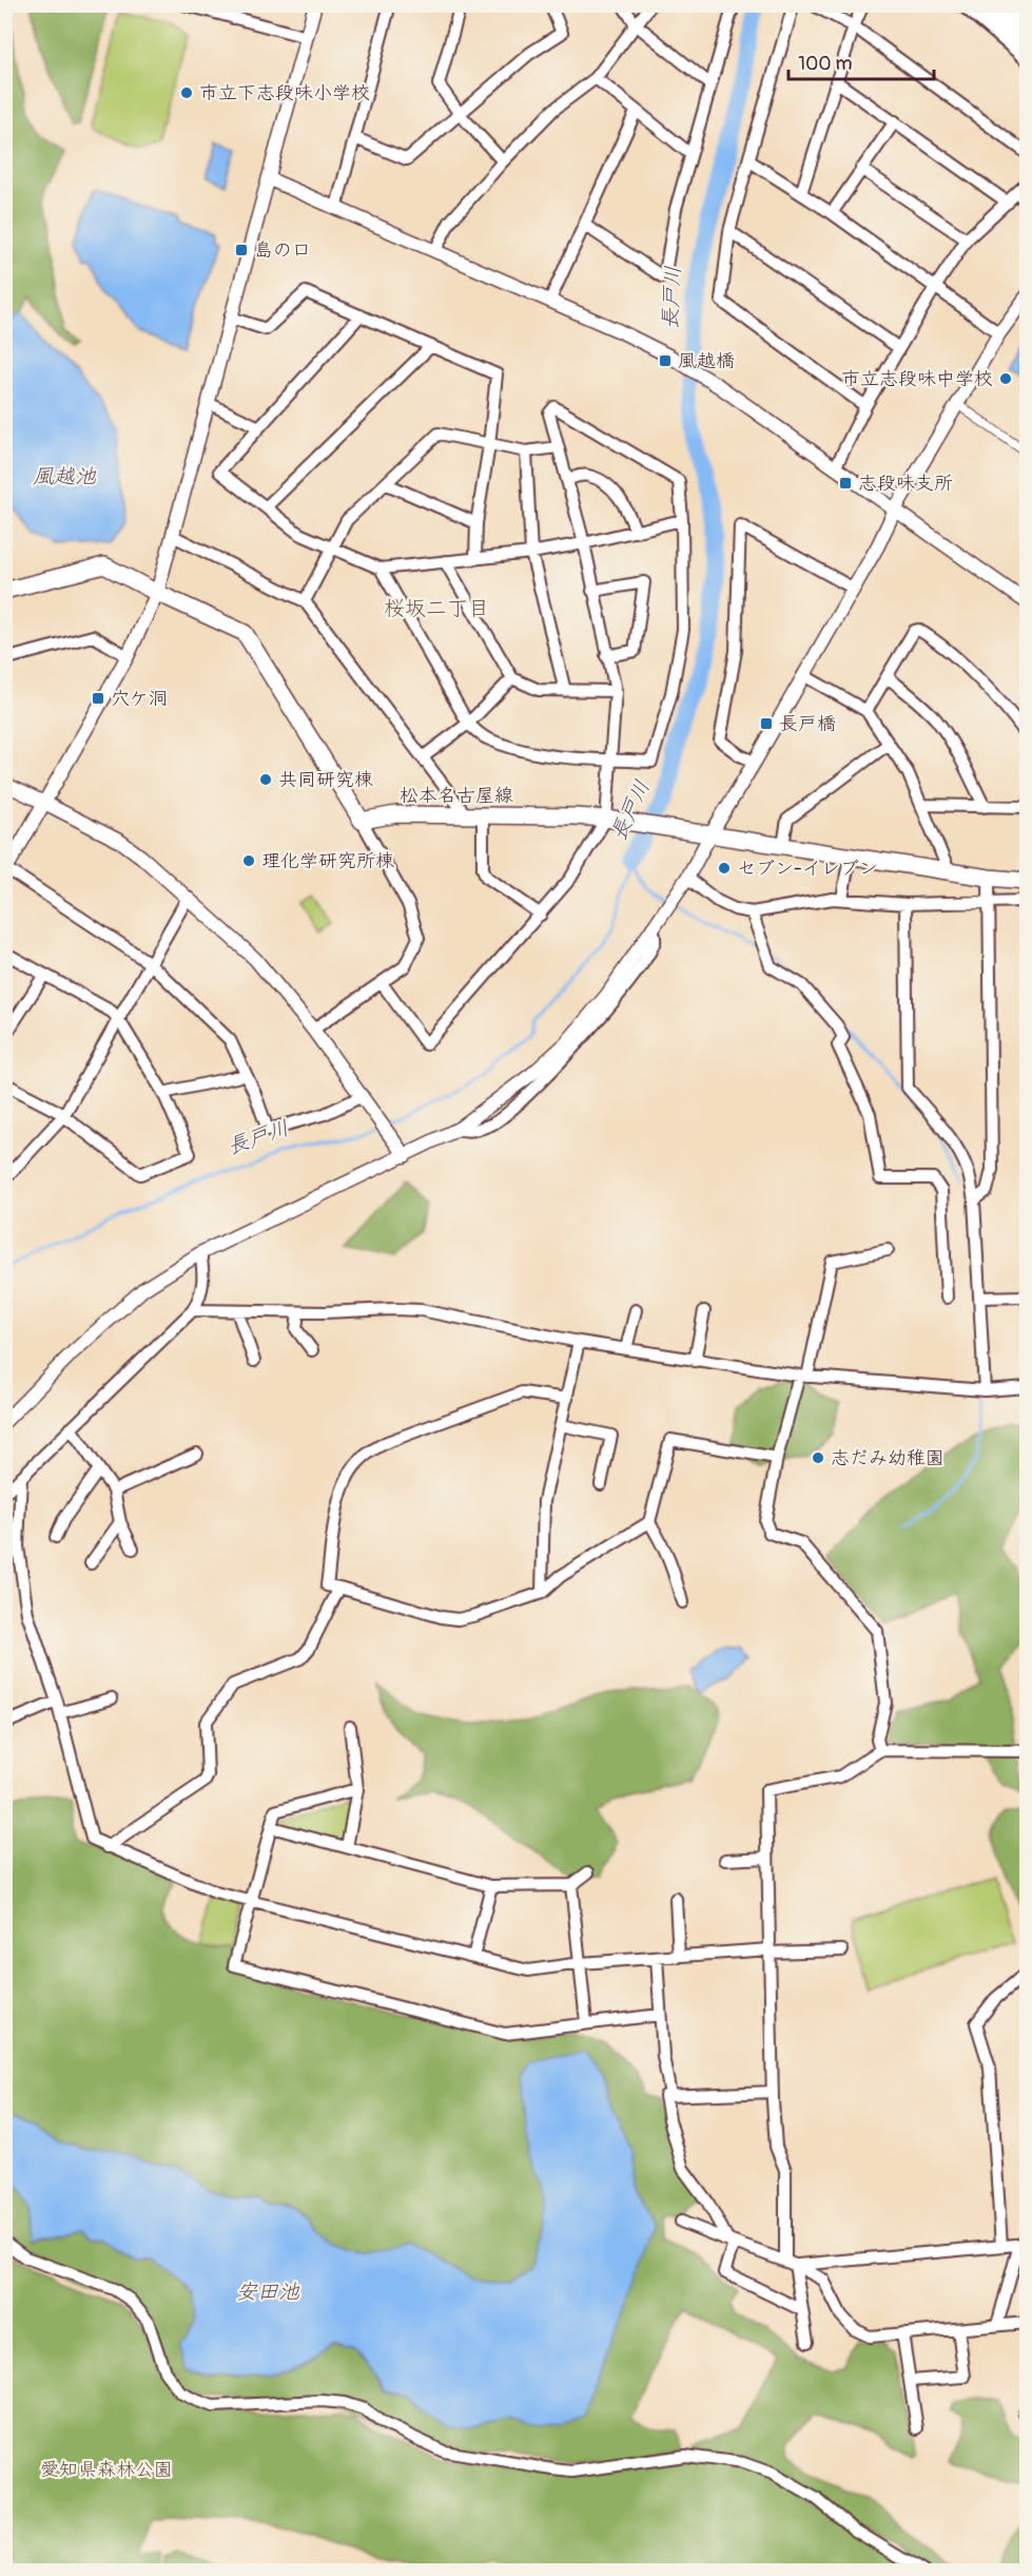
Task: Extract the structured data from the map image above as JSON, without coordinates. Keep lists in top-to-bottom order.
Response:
{
  "streets": {
    "main road": ["松本名古屋線"]
  },
  "districts": ["桜坂二丁目"],
  "water": ["長戸川", "風越池", "安田池"],
  "parks": ["愛知県森林公園"],
  "places": {
    "other": [
      "市立下志段味小学校",
      "市立志段味中学校",
      "共同研究棟",
      "理化学研究所棟",
      "セブン-イレブン",
      "志だみ幼稚園"
    ],
    "transit": [
      "島の口",
      "風越橋",
      "志段味支所",
      "穴ケ洞",
      "長戸橋"
    ]
  },
  "scale_bar": "100 m"
}
